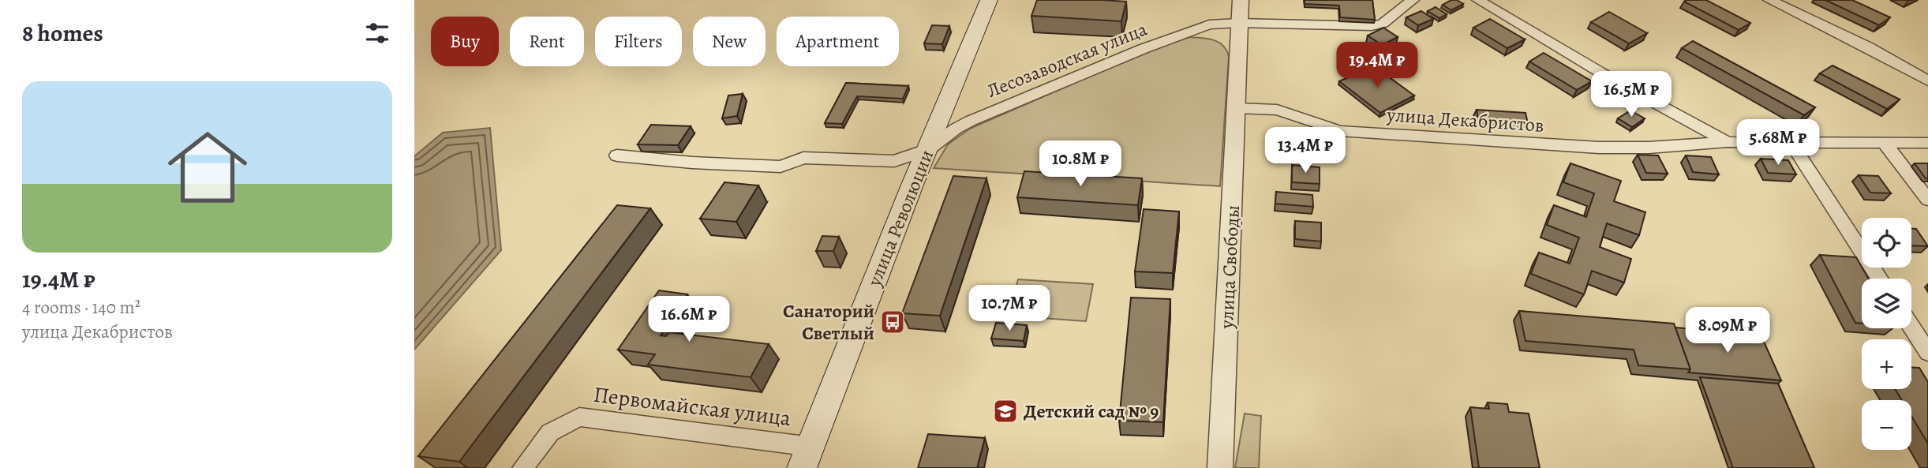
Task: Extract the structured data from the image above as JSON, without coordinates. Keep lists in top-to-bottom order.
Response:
{
  "streets": {
    "main road": ["улица Революции"],
    "street": [
      "Лесозаводская улица",
      "улица Декабристов",
      "улица Свободы",
      "Первомайская улица"
    ]
  },
  "crossings": [
    ["Лесозаводская улица", "улица Революции"],
    ["Лесозаводская улица", "улица Свободы"],
    ["улица Декабристов", "улица Свободы"],
    ["улица Революции", "Первомайская улица"]
  ],
  "places": {
    "bus stop": ["Санаторий Светлый"],
    "school or university": ["Детский сад № 9"]
  },
  "page": {
    "heading": "8 homes",
    "chip": [
      "Buy",
      "Rent",
      "Filters",
      "New",
      "Apartment"
    ],
    "price": [
      "19.4M ₽",
      "16.5M ₽",
      "5.68M ₽",
      "13.4M ₽",
      "10.8M ₽",
      "10.7M ₽",
      "16.6M ₽",
      "8.09M ₽"
    ],
    "list": [
      {
        "name": "19.4M ₽",
        "note": "4 rooms · 140 m² · улица Декабристов"
      }
    ],
    "map_buttons": ["+", "−"]
  }
}
